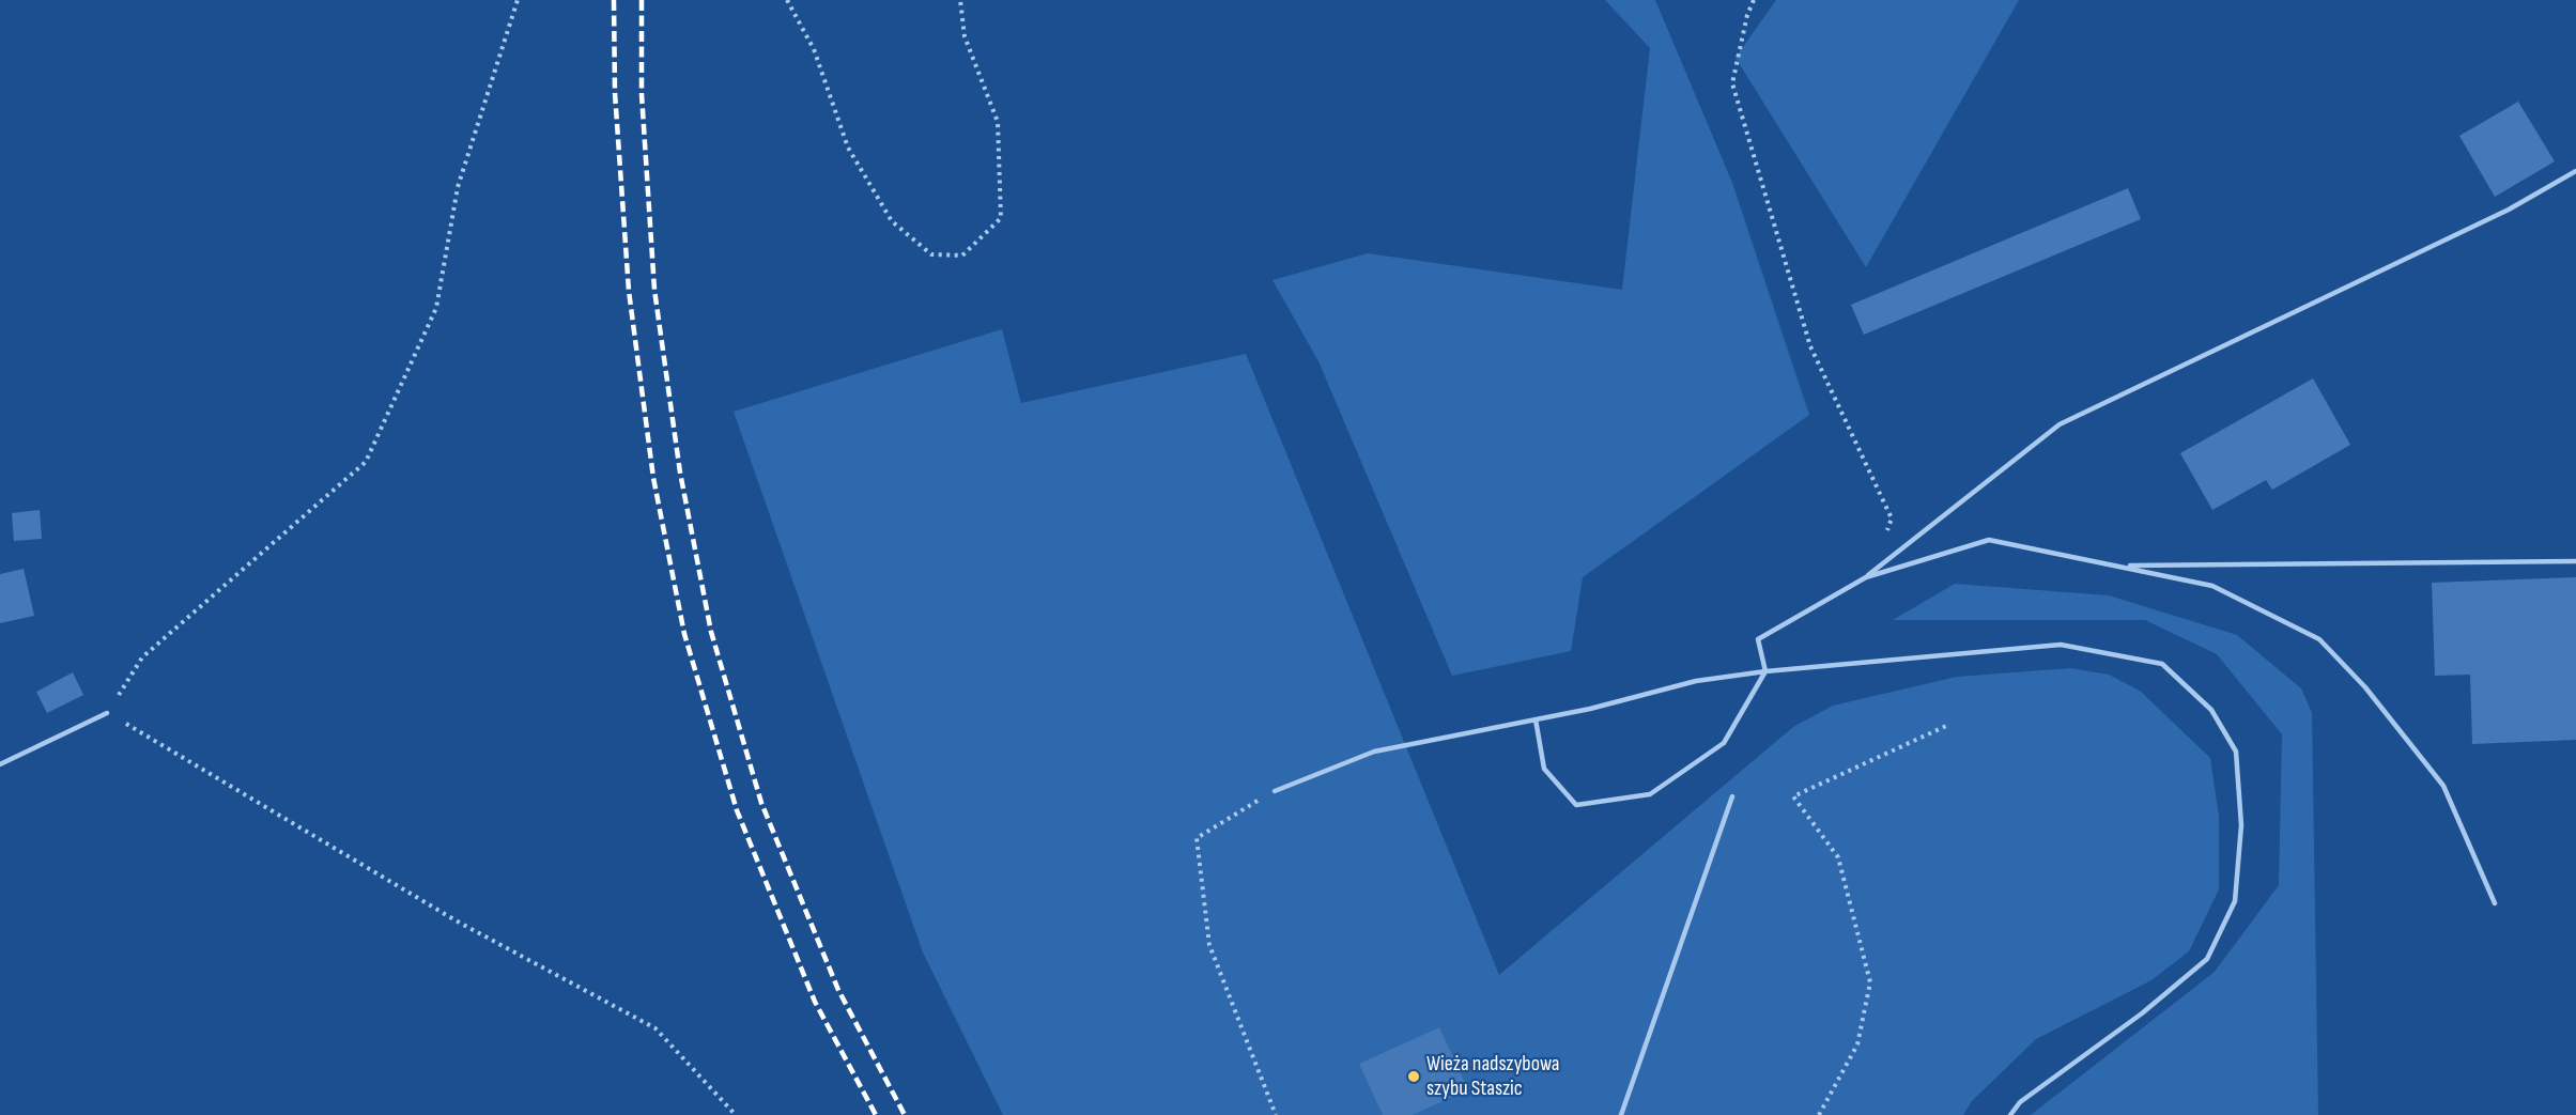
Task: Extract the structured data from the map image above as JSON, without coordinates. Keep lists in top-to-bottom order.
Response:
{
  "places": ["Wieża nadszybowa szybu Staszic"]
}
